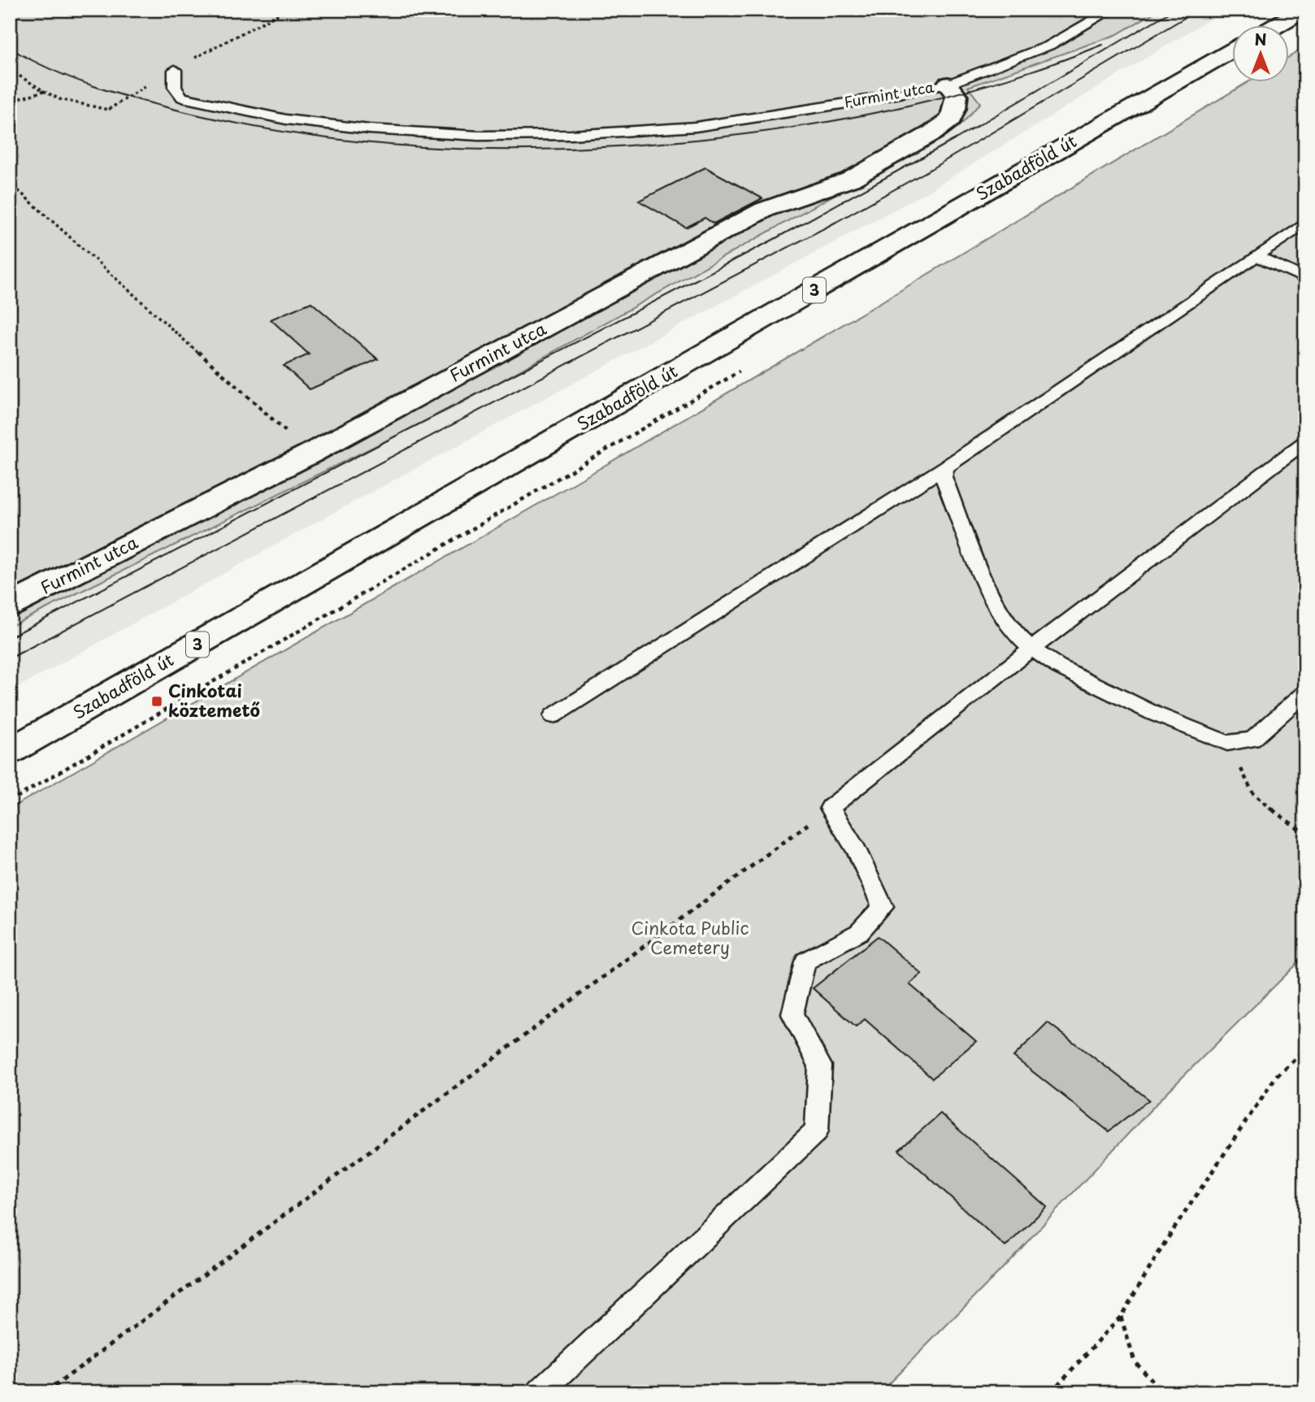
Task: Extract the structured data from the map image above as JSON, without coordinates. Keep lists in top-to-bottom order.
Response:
{
  "streets": {
    "main road": ["Furmint utca", "Szabadföld út", "3"]
  },
  "parks": ["Cinkota Public Cemetery"],
  "places": {
    "transit": ["Cinkotai köztemető"]
  },
  "north": "top"
}
